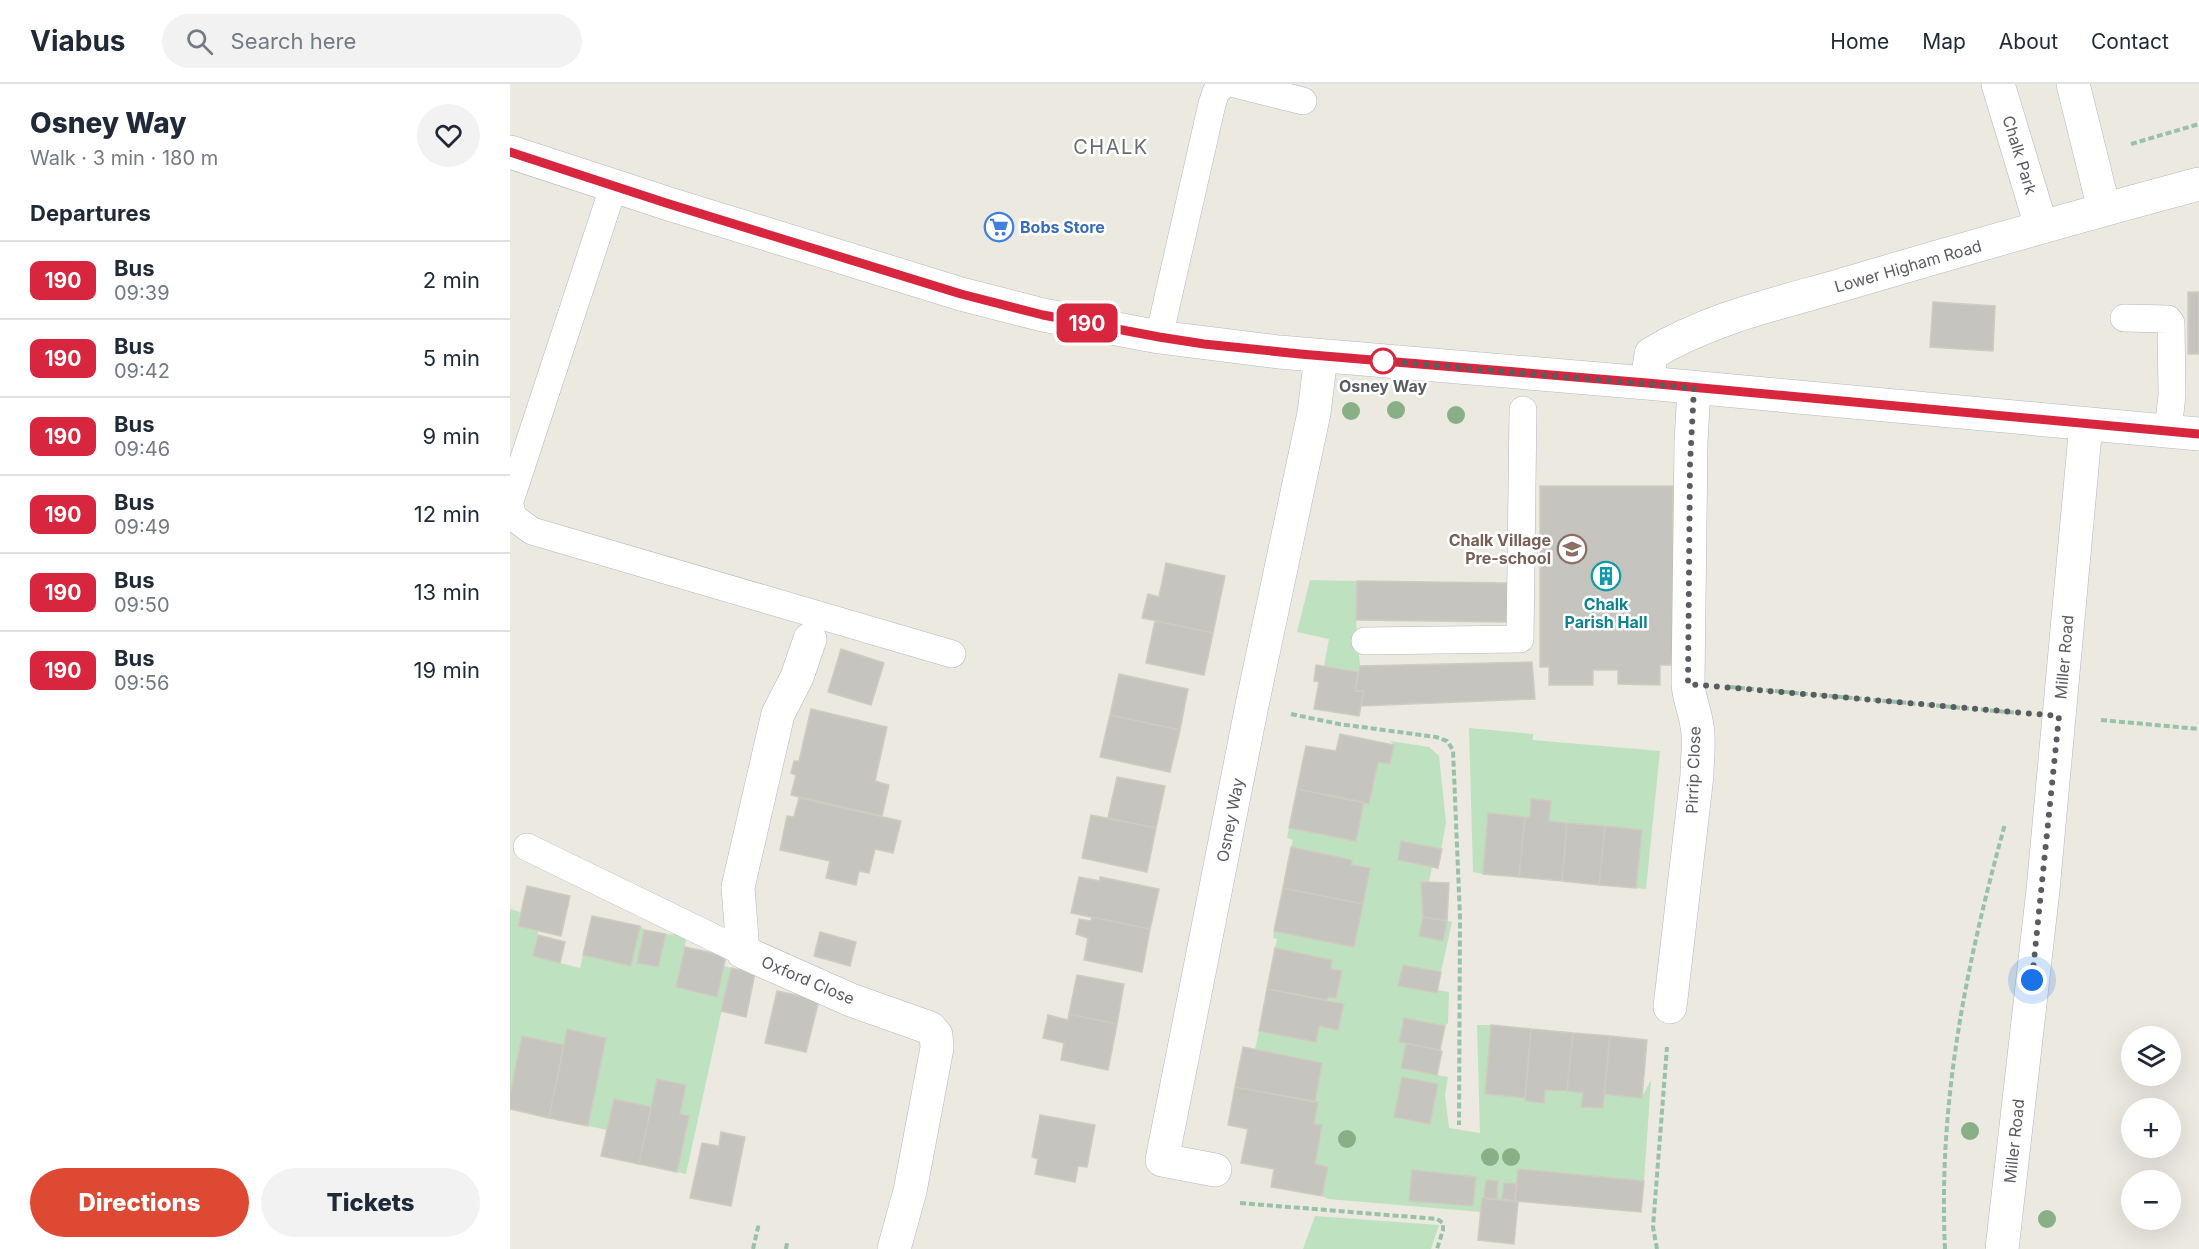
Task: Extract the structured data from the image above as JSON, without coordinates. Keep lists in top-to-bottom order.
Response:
{
  "streets": {
    "street": [
      "Chalk Park",
      "Lower Higham Road",
      "Miller Road",
      "Pirrip Close",
      "Osney Way",
      "Oxford Close"
    ]
  },
  "crossings": [
    ["Chalk Park", "Lower Higham Road"]
  ],
  "districts": ["CHALK"],
  "places": {
    "supermarket": ["Bobs Store"],
    "other": ["Osney Way"],
    "school or university": ["Chalk Village Pre-school"],
    "building": ["Chalk Parish Hall"]
  },
  "lines": ["bus line 190"],
  "page": {
    "header": "Viabus",
    "search": "Search here",
    "nav": [
      "Home",
      "Map",
      "About",
      "Contact"
    ],
    "heading": [
      ["Osney Way", "Walk · 3 min · 180 m"],
      "Departures"
    ],
    "on_map": "190",
    "list": [
      {
        "mark": "190",
        "name": "Bus",
        "note": "09:39",
        "value": "2 min"
      },
      {
        "mark": "190",
        "name": "Bus",
        "note": "09:42",
        "value": "5 min"
      },
      {
        "mark": "190",
        "name": "Bus",
        "note": "09:46",
        "value": "9 min"
      },
      {
        "mark": "190",
        "name": "Bus",
        "note": "09:49",
        "value": "12 min"
      },
      {
        "mark": "190",
        "name": "Bus",
        "note": "09:50",
        "value": "13 min"
      },
      {
        "mark": "190",
        "name": "Bus",
        "note": "09:56",
        "value": "19 min"
      }
    ],
    "map_buttons": ["+", "−"],
    "buttons": ["Directions", "Tickets"]
  }
}
